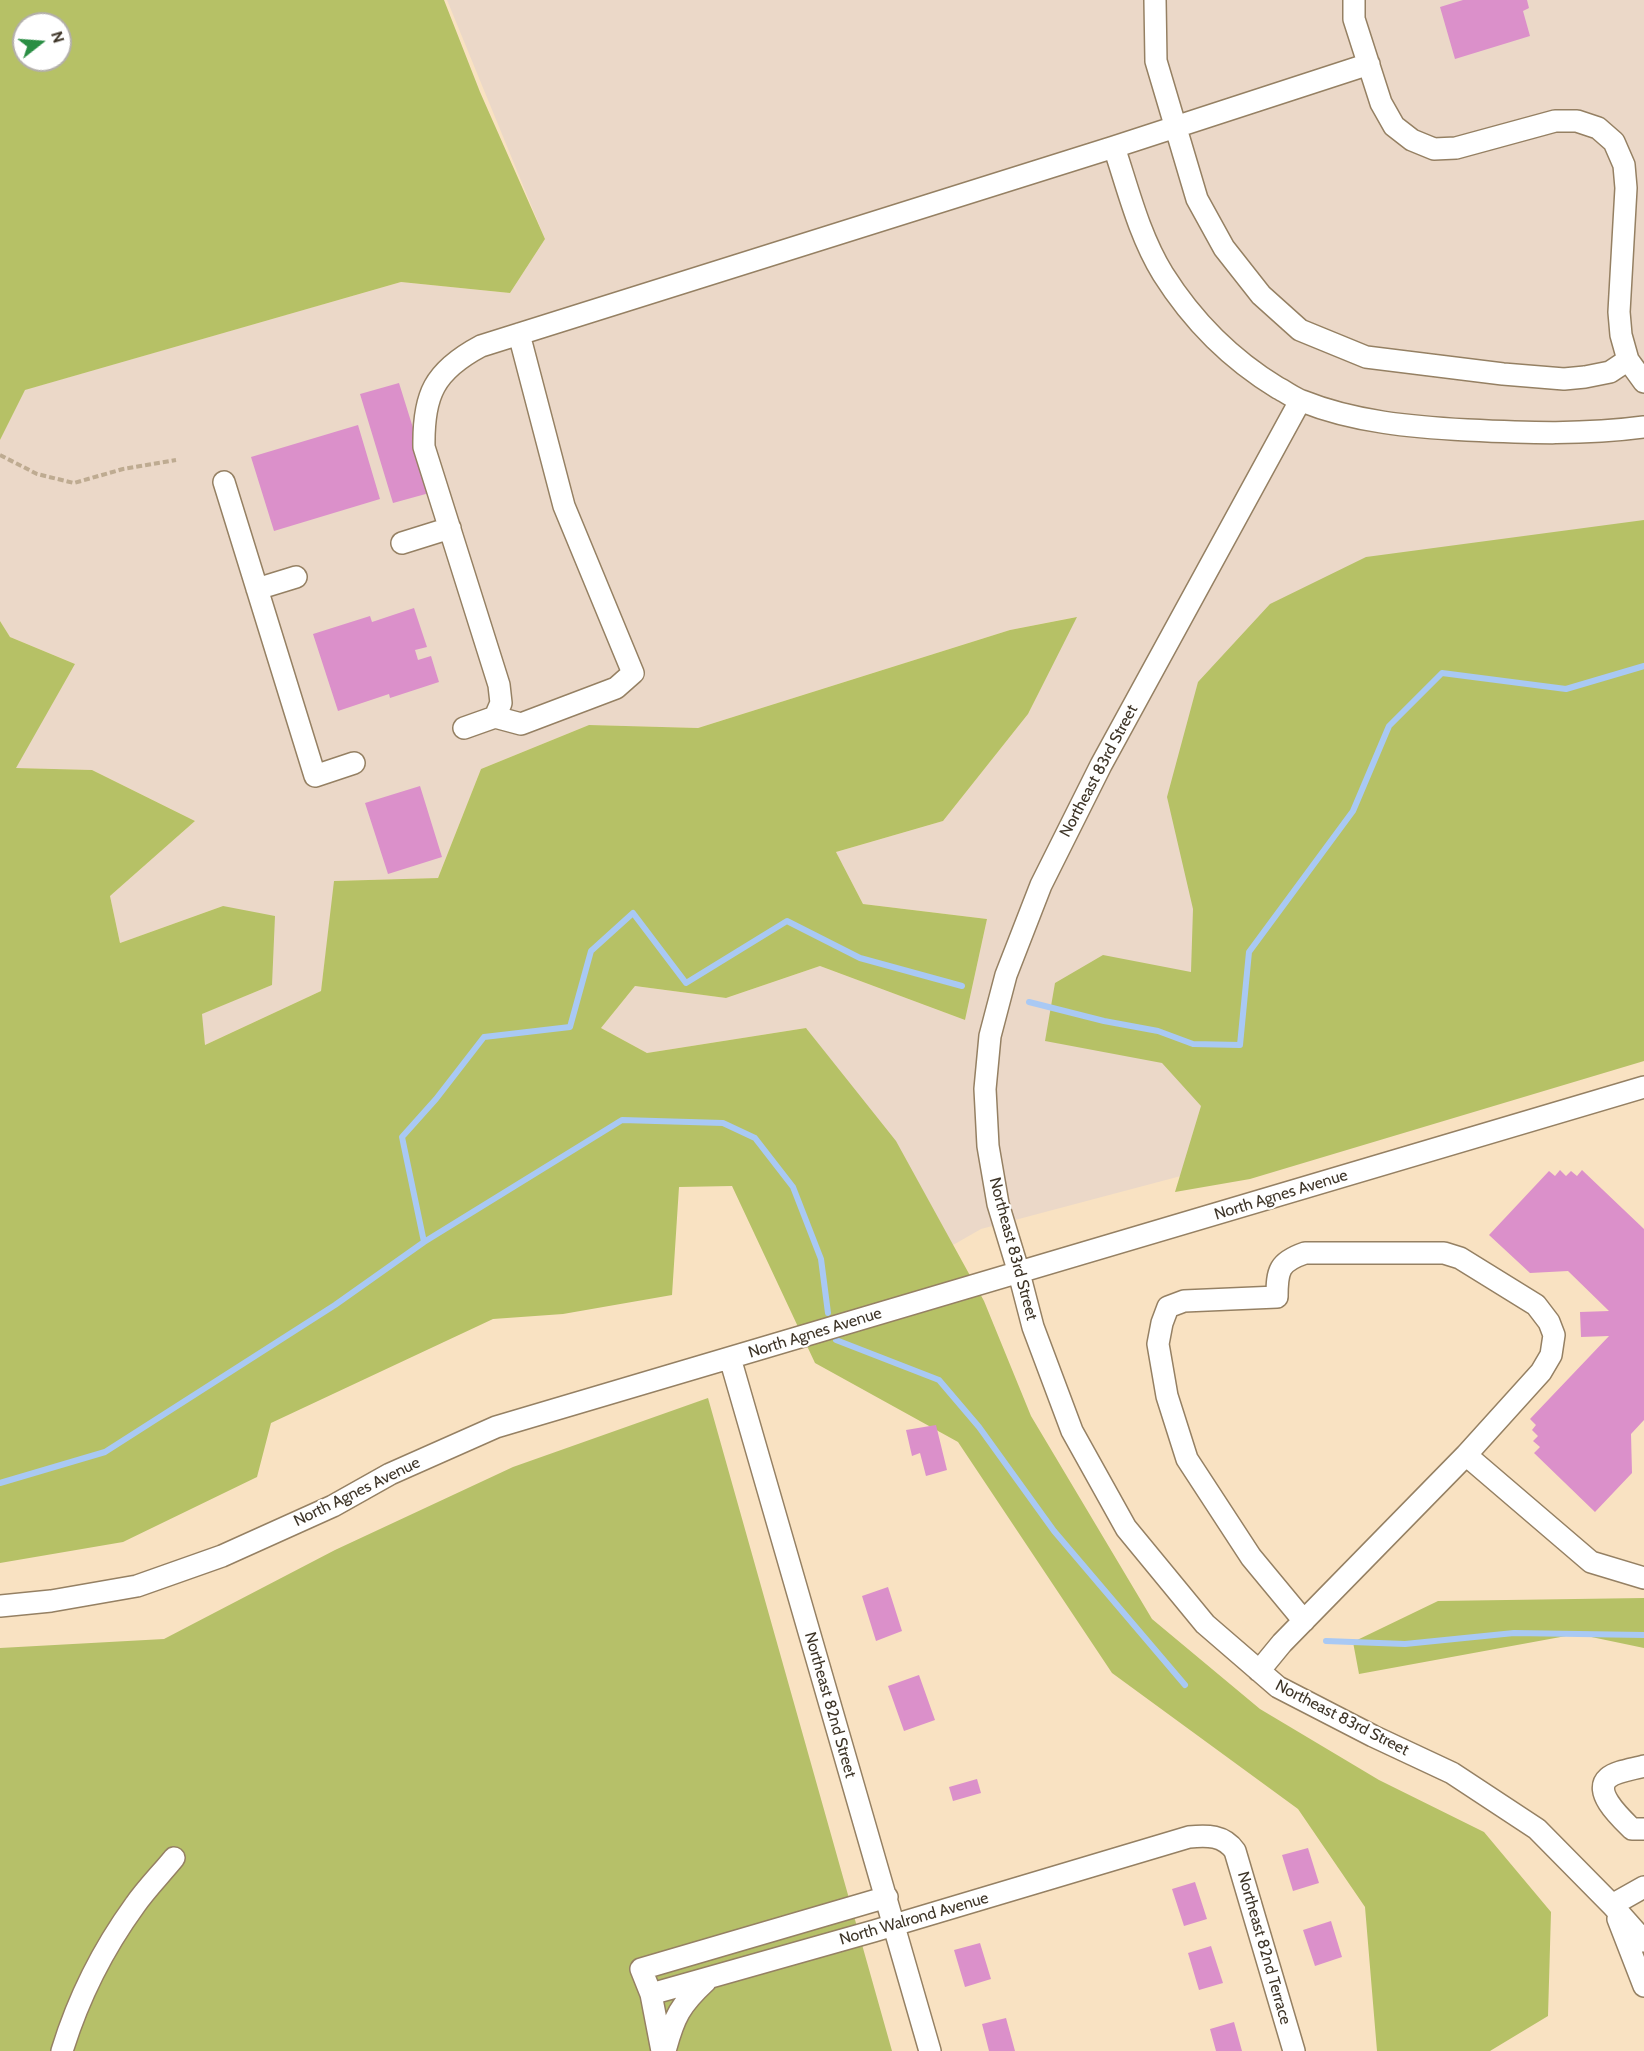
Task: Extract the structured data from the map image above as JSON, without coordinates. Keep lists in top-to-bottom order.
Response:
{
  "streets": {
    "street": [
      "Northeast 83rd Street",
      "North Agnes Avenue",
      "Northeast 82nd Street",
      "North Walrond Avenue",
      "Northeast 82nd Terrace"
    ]
  },
  "crossings": [
    ["Northeast 83rd Street", "North Agnes Avenue"],
    ["North Agnes Avenue", "Northeast 82nd Street"],
    ["Northeast 82nd Street", "North Walrond Avenue"],
    ["North Walrond Avenue", "Northeast 82nd Terrace"]
  ],
  "north": "right"
}
